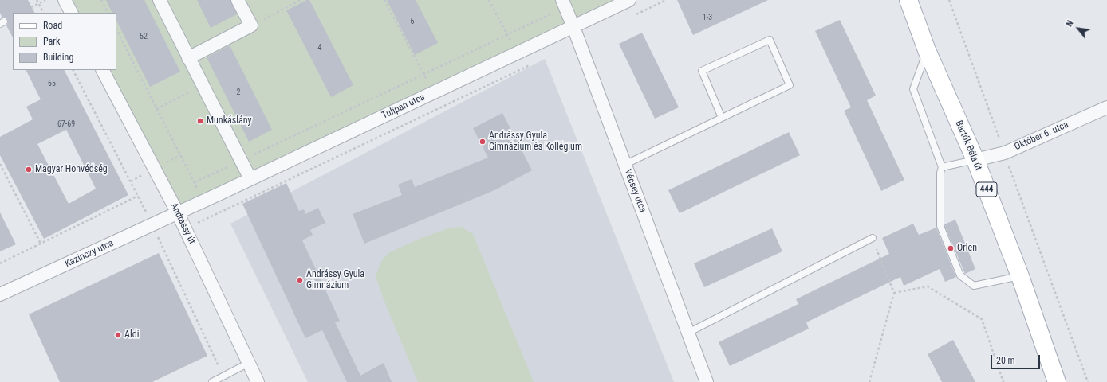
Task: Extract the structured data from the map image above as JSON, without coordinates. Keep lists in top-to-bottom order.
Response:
{
  "streets": {
    "main road": ["Bartók Béla út", "444"],
    "street": [
      "Tulipán utca",
      "Október 6. utca",
      "Vécsey utca",
      "Andrássy út",
      "Kazinczy utca"
    ]
  },
  "crossings": [
    ["Tulipán utca", "Vécsey utca"],
    ["Tulipán utca", "Andrássy út"],
    ["Tulipán utca", "Kazinczy utca"],
    ["Október 6. utca", "Bartók Béla út"],
    ["Andrássy út", "Kazinczy utca"]
  ],
  "places": [
    "Munkáslány",
    "Andrássy Gyula Gimnázium és Kollégium",
    "Magyar Honvédség",
    "Orlen",
    "Andrássy Gyula Gimnázium",
    "Aldi"
  ],
  "house_numbers": [
    "1-3",
    "6",
    "52",
    "4",
    "65",
    "2",
    "67-69"
  ],
  "legend": ["Road", "Park", "Building"],
  "scale_bar": "20 m",
  "north": "top left"
}
